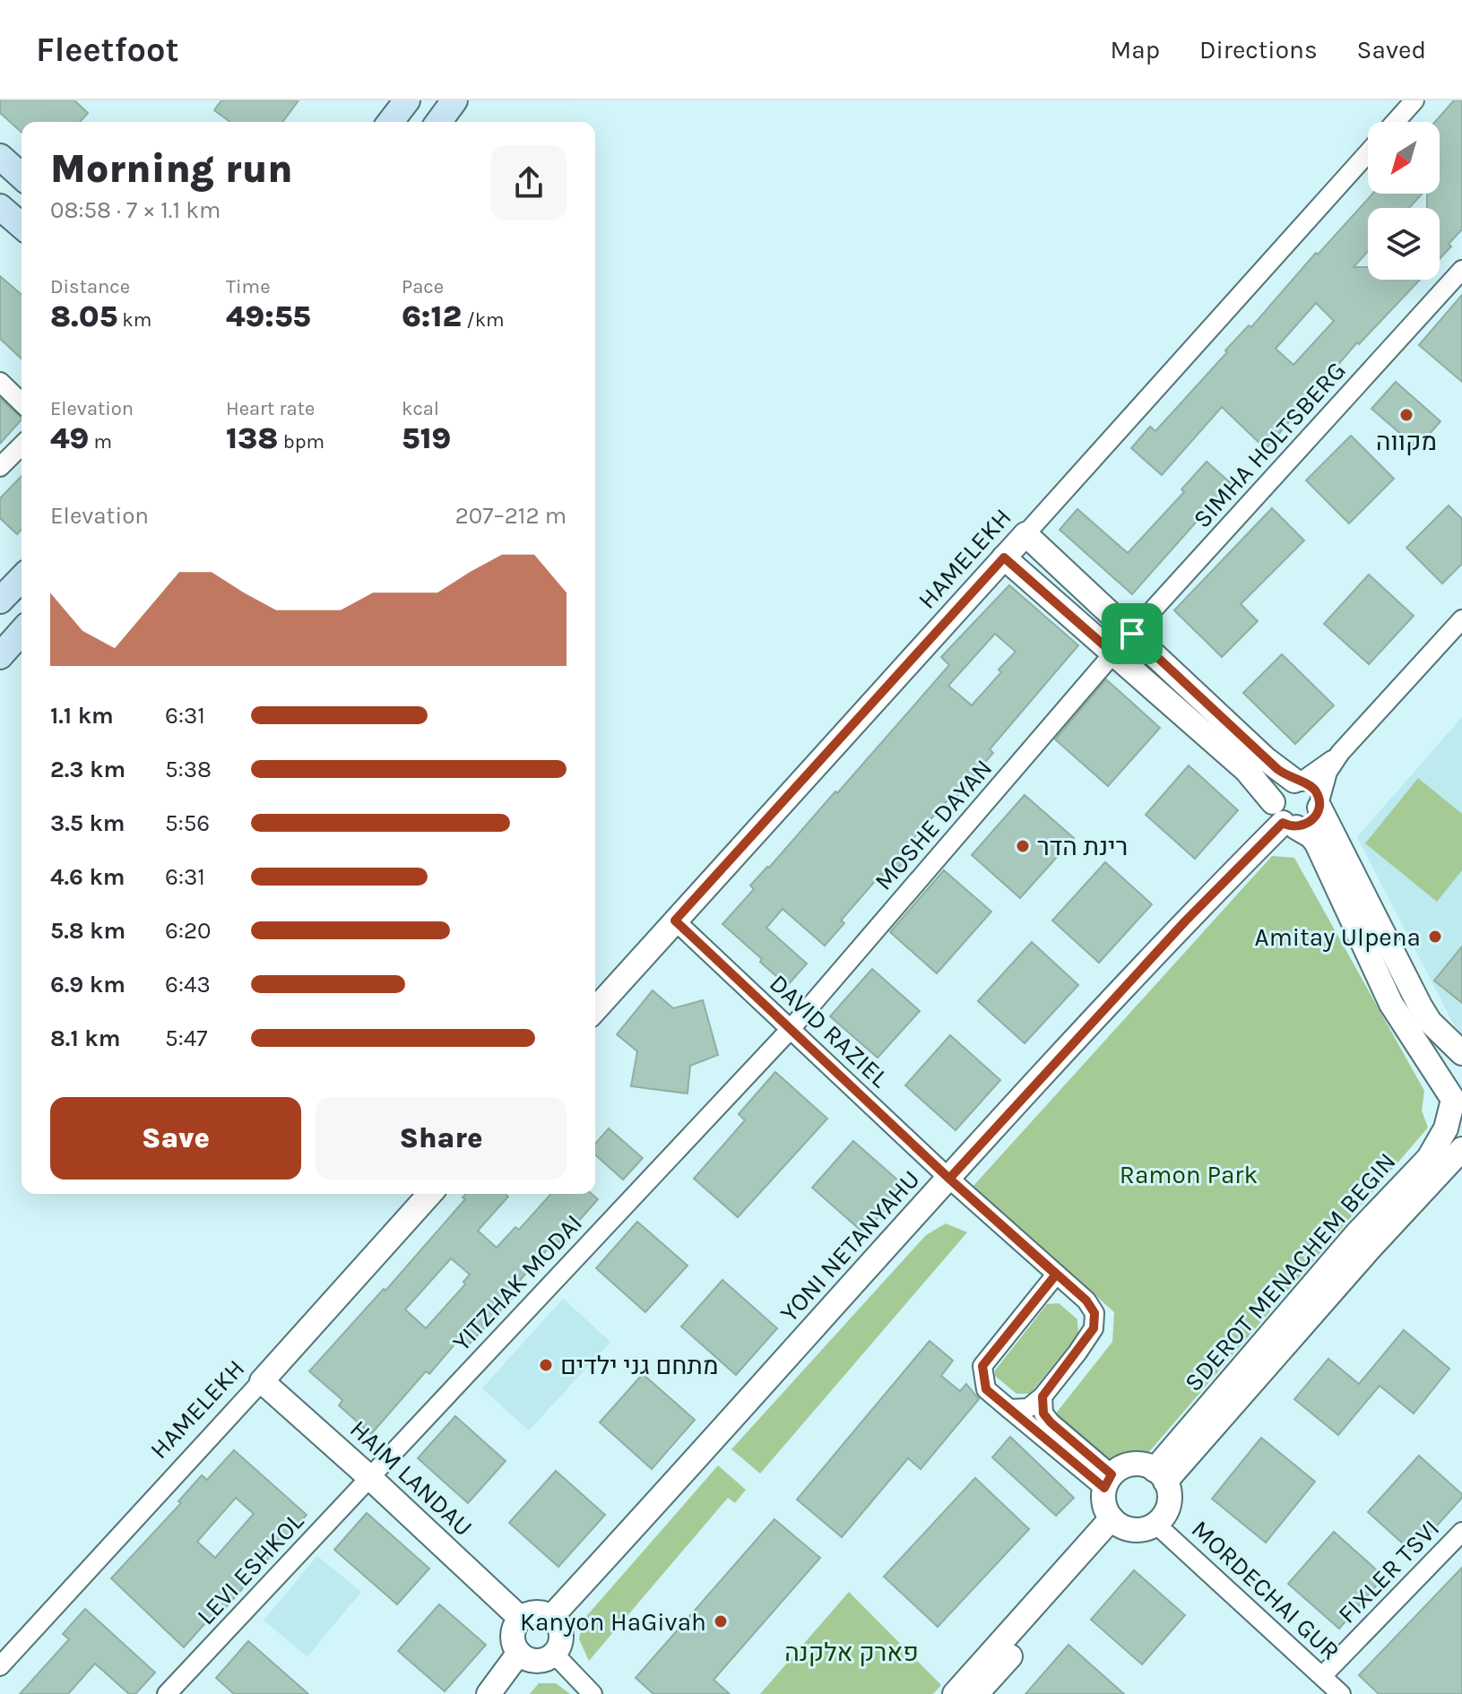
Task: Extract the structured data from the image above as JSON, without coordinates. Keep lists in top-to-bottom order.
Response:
{
  "streets": {
    "street": [
      "SIMHA HOLTSBERG",
      "HAMELEKH",
      "MOSHE DAYAN",
      "DAVID RAZIEL",
      "YONI NETANYAHU",
      "SDEROT MENACHEM BEGIN",
      "YITZHAK MODAI",
      "HAIM LANDAU",
      "LEVI ESHKOL",
      "FIXLER TSVI",
      "MORDECHAI GUR"
    ]
  },
  "crossings": [
    ["SIMHA HOLTSBERG", "MOSHE DAYAN"],
    ["HAMELEKH", "DAVID RAZIEL"],
    ["HAMELEKH", "HAIM LANDAU"],
    ["MOSHE DAYAN", "DAVID RAZIEL"],
    ["MOSHE DAYAN", "YITZHAK MODAI"],
    ["DAVID RAZIEL", "YONI NETANYAHU"],
    ["DAVID RAZIEL", "YITZHAK MODAI"],
    ["YONI NETANYAHU", "HAIM LANDAU"],
    ["SDEROT MENACHEM BEGIN", "MORDECHAI GUR"],
    ["YITZHAK MODAI", "HAIM LANDAU"],
    ["YITZHAK MODAI", "LEVI ESHKOL"],
    ["HAIM LANDAU", "LEVI ESHKOL"],
    ["FIXLER TSVI", "MORDECHAI GUR"]
  ],
  "parks": ["Ramon Park", "פארק אלקנה"],
  "places": [
    "מקווה",
    "רינת הדר",
    "Amitay Ulpena",
    "מתחם גני ילדים",
    "Kanyon HaGivah"
  ],
  "north": "bottom left",
  "page": {
    "header": "Fleetfoot",
    "nav": ["Map", "Directions", "Saved"],
    "heading": ["Morning run", "08:58 · 7 × 1.1 km"],
    "stats": [
      ["Distance", "8.05 km"],
      ["Time", "49:55"],
      ["Pace", "6:12 /km"],
      ["Elevation", "49 m"],
      ["Heart rate", "138 bpm"],
      ["kcal", "519"]
    ],
    "chart": ["Elevation", "207–212 m"],
    "list": [
      {
        "name": "1.1 km",
        "note": "6:31"
      },
      {
        "name": "2.3 km",
        "note": "5:38"
      },
      {
        "name": "3.5 km",
        "note": "5:56"
      },
      {
        "name": "4.6 km",
        "note": "6:31"
      },
      {
        "name": "5.8 km",
        "note": "6:20"
      },
      {
        "name": "6.9 km",
        "note": "6:43"
      },
      {
        "name": "8.1 km",
        "note": "5:47"
      }
    ],
    "buttons": ["Save", "Share"]
  }
}
